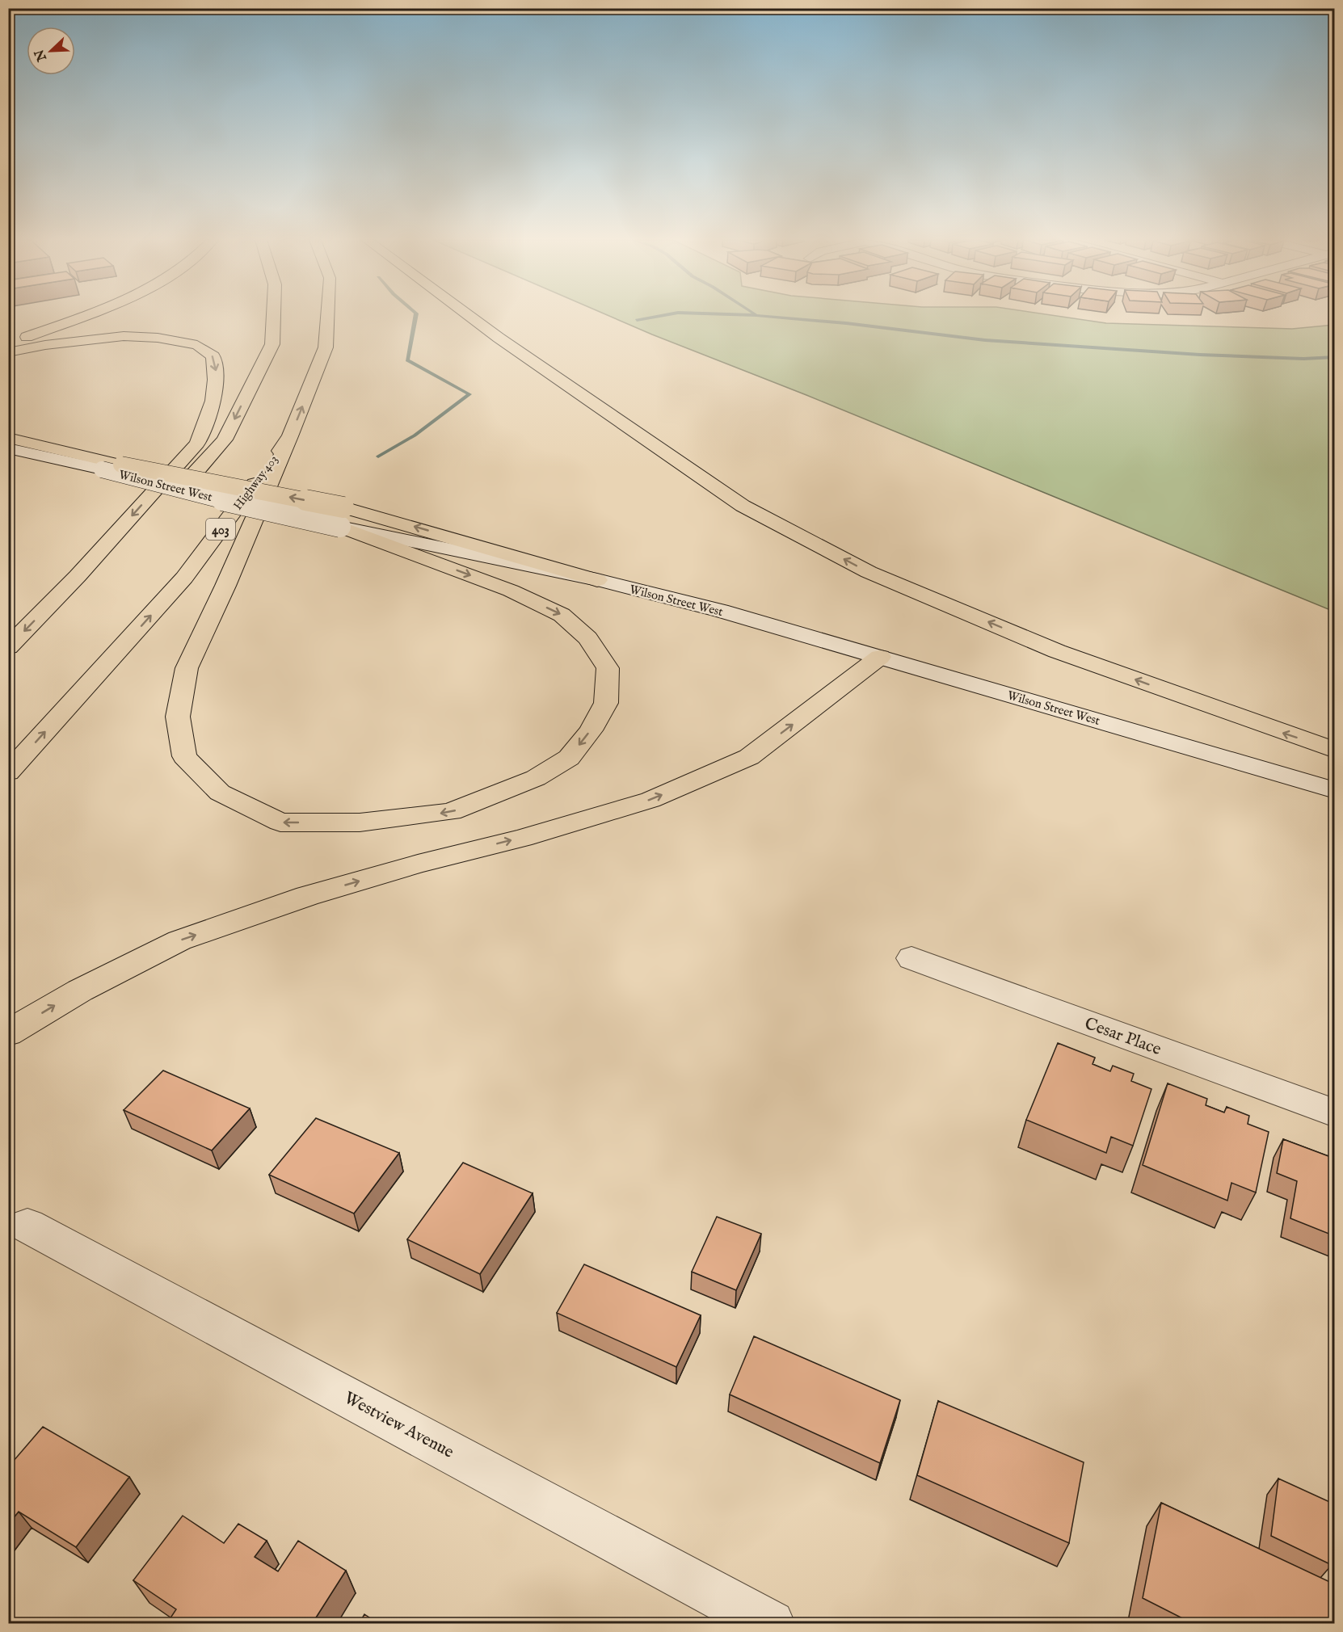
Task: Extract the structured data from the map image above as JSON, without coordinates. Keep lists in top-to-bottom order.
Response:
{
  "streets": {
    "highway": ["Highway 403", "403"],
    "street": ["Wilson Street West", "Cesar Place", "Westview Avenue"]
  },
  "north": "bottom left"
}
